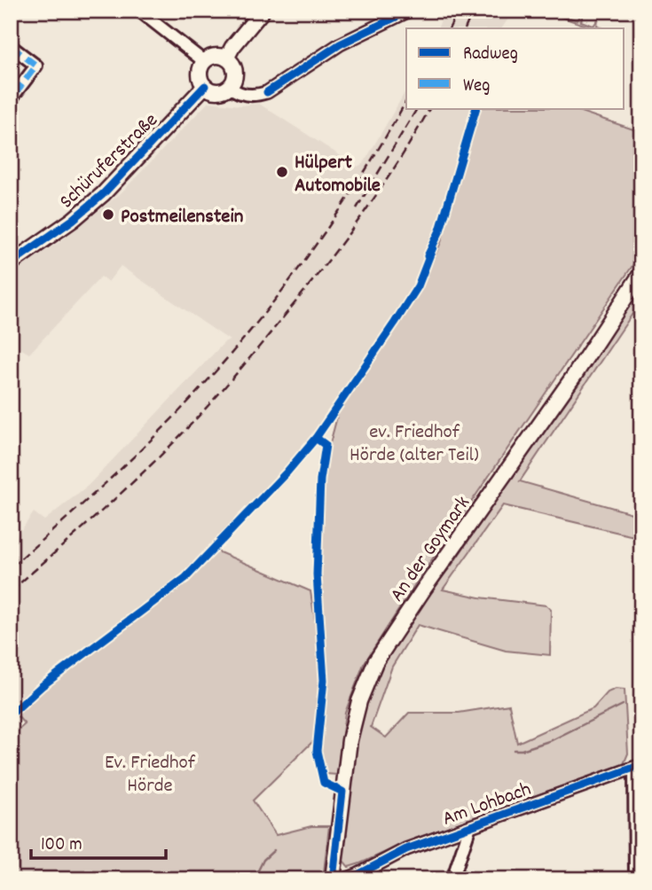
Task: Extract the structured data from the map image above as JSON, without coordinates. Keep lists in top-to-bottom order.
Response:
{
  "streets": {
    "main road": ["Schüruferstraße", "An der Goymark"],
    "street": ["Am Lohbach"]
  },
  "parks": ["ev. Friedhof Hörde (alter Teil)", "Ev. Friedhof Hörde"],
  "places": ["Hülpert Automobile", "Postmeilenstein"],
  "legend": ["Radweg", "Weg"],
  "scale_bar": "100 m"
}
